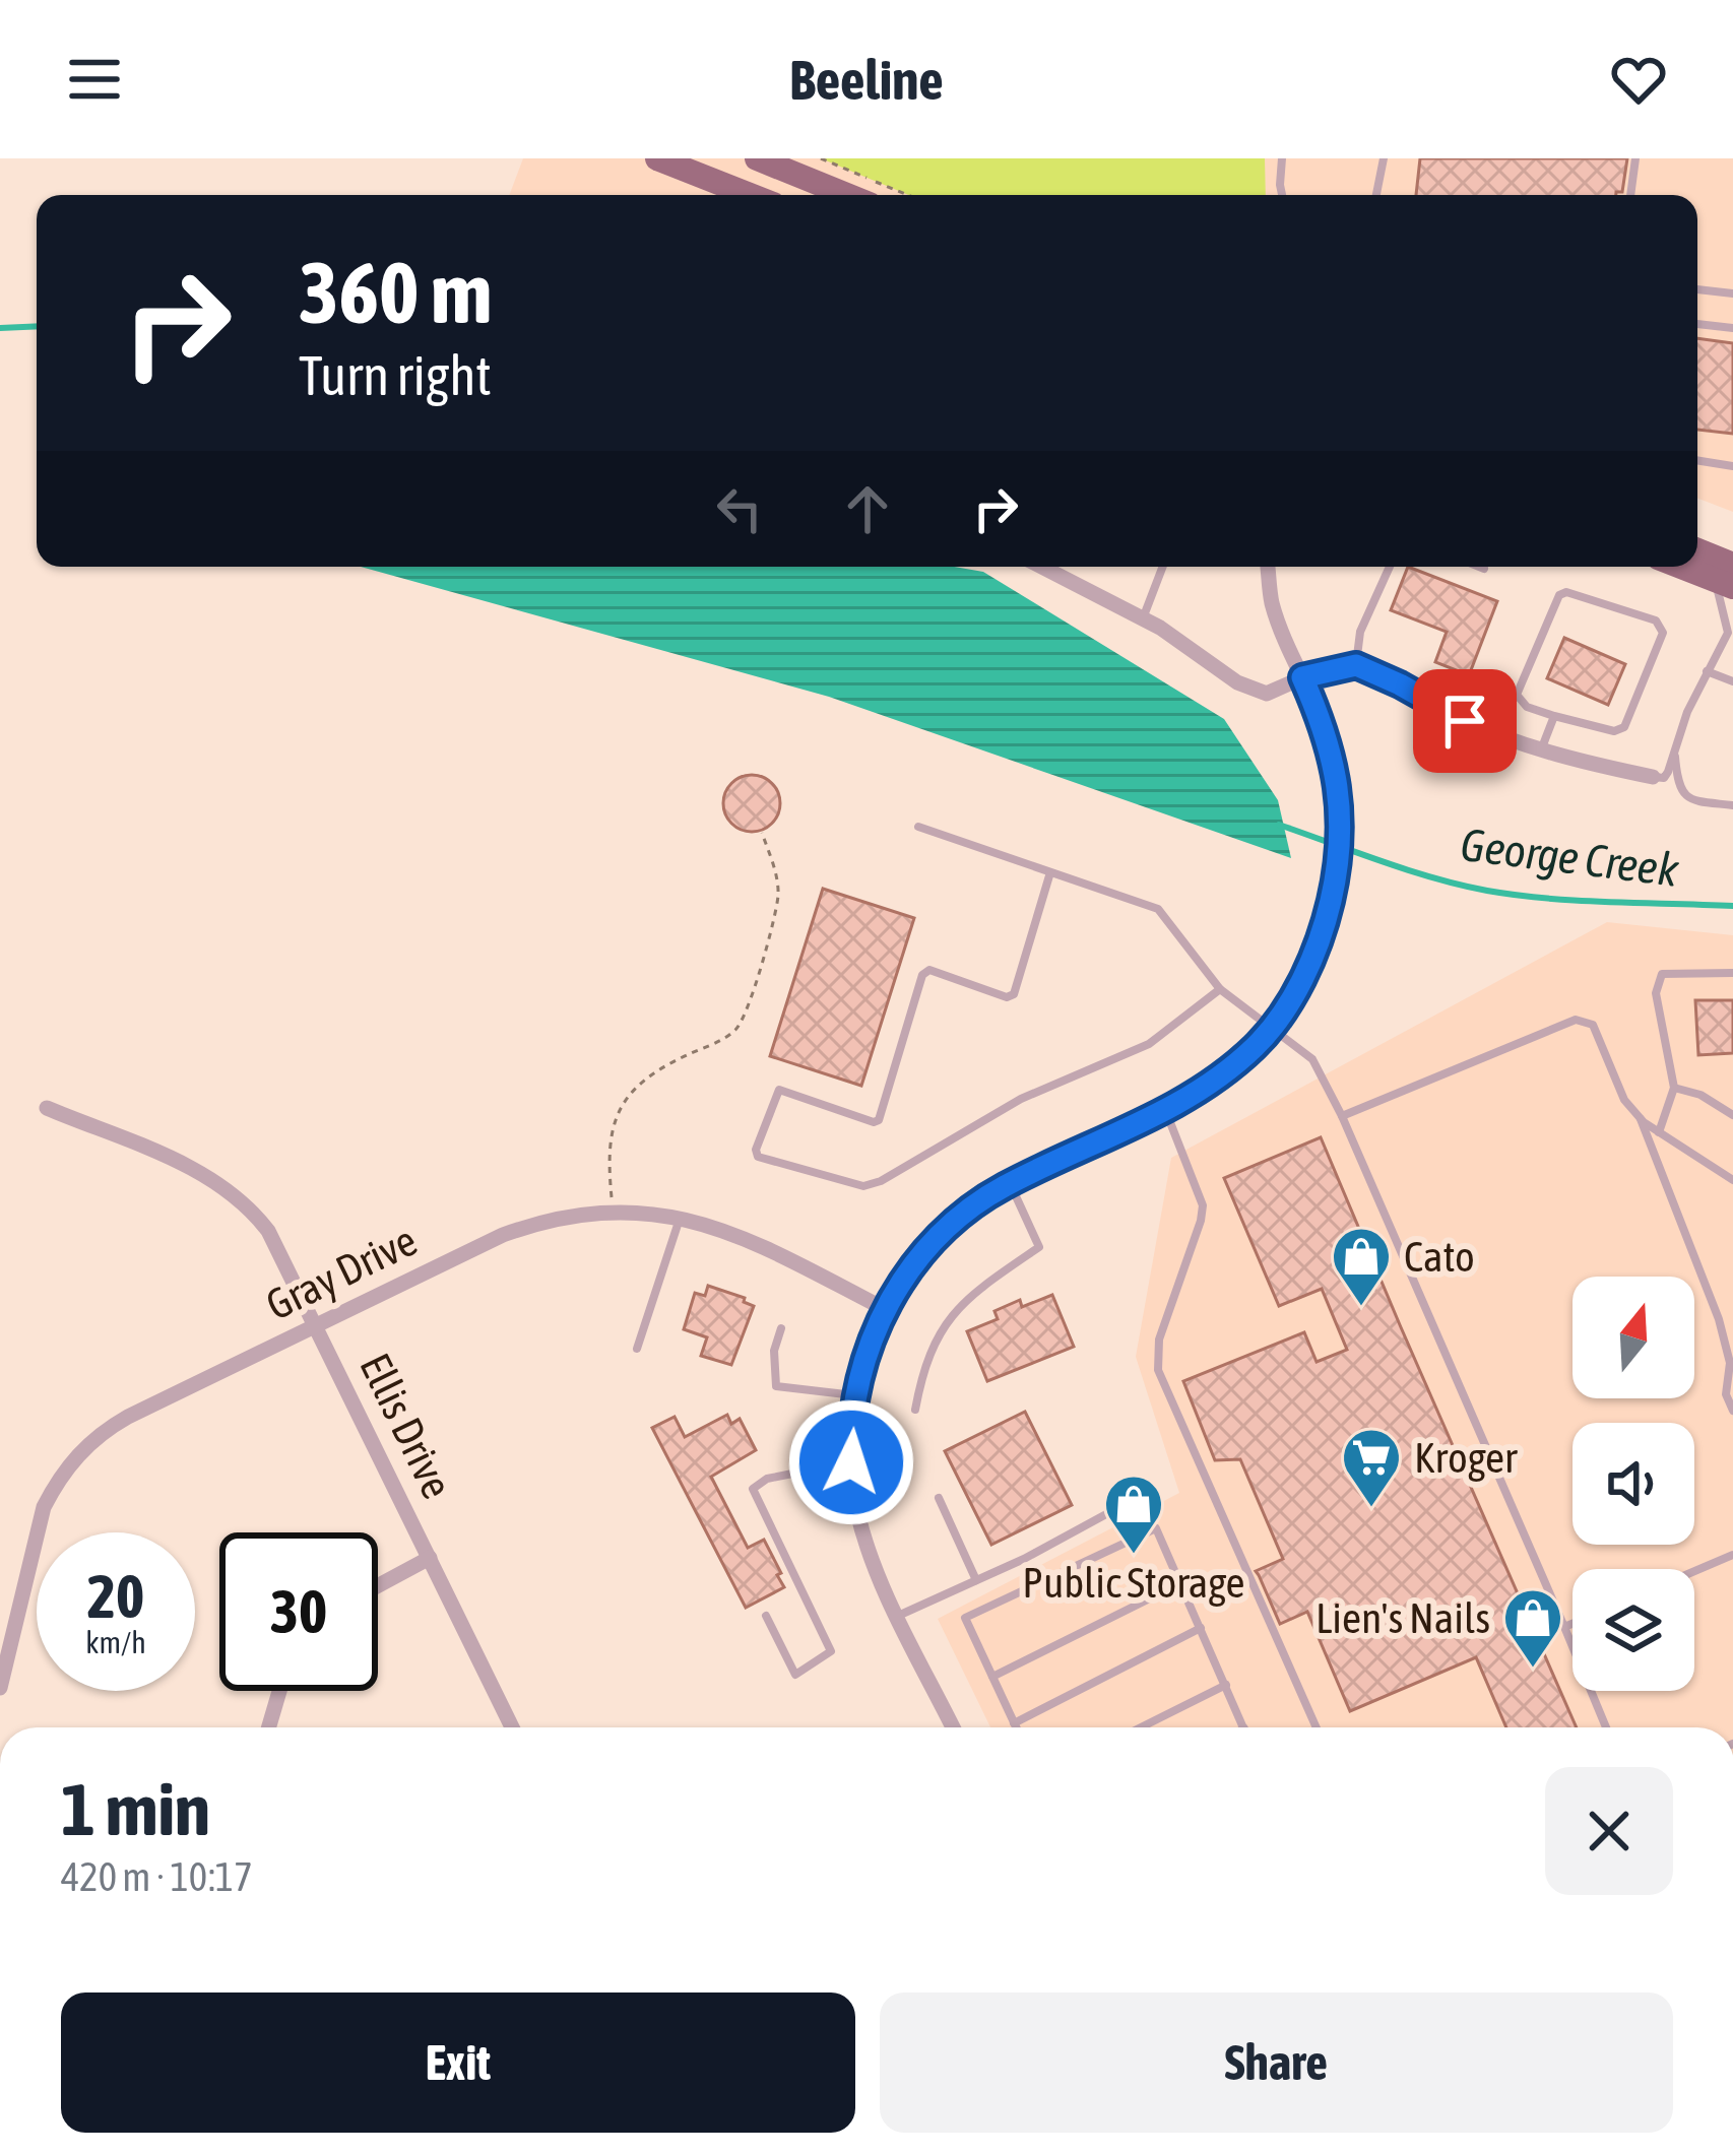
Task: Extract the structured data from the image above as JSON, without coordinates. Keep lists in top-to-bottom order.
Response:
{
  "streets": {
    "street": ["Gray Drive", "Ellis Drive"]
  },
  "crossings": [
    ["Gray Drive", "Ellis Drive"]
  ],
  "water": ["George Creek"],
  "places": {
    "shop": ["Cato", "Public Storage", "Lien's Nails"],
    "supermarket": ["Kroger"]
  },
  "north": "top",
  "page": {
    "header": "Beeline",
    "turn": ["360 m", "Turn right"],
    "speed": "20 km/h",
    "limit": "30",
    "heading": ["1 min", "420 m · 10:17"],
    "buttons": ["Exit", "Share"]
  }
}
